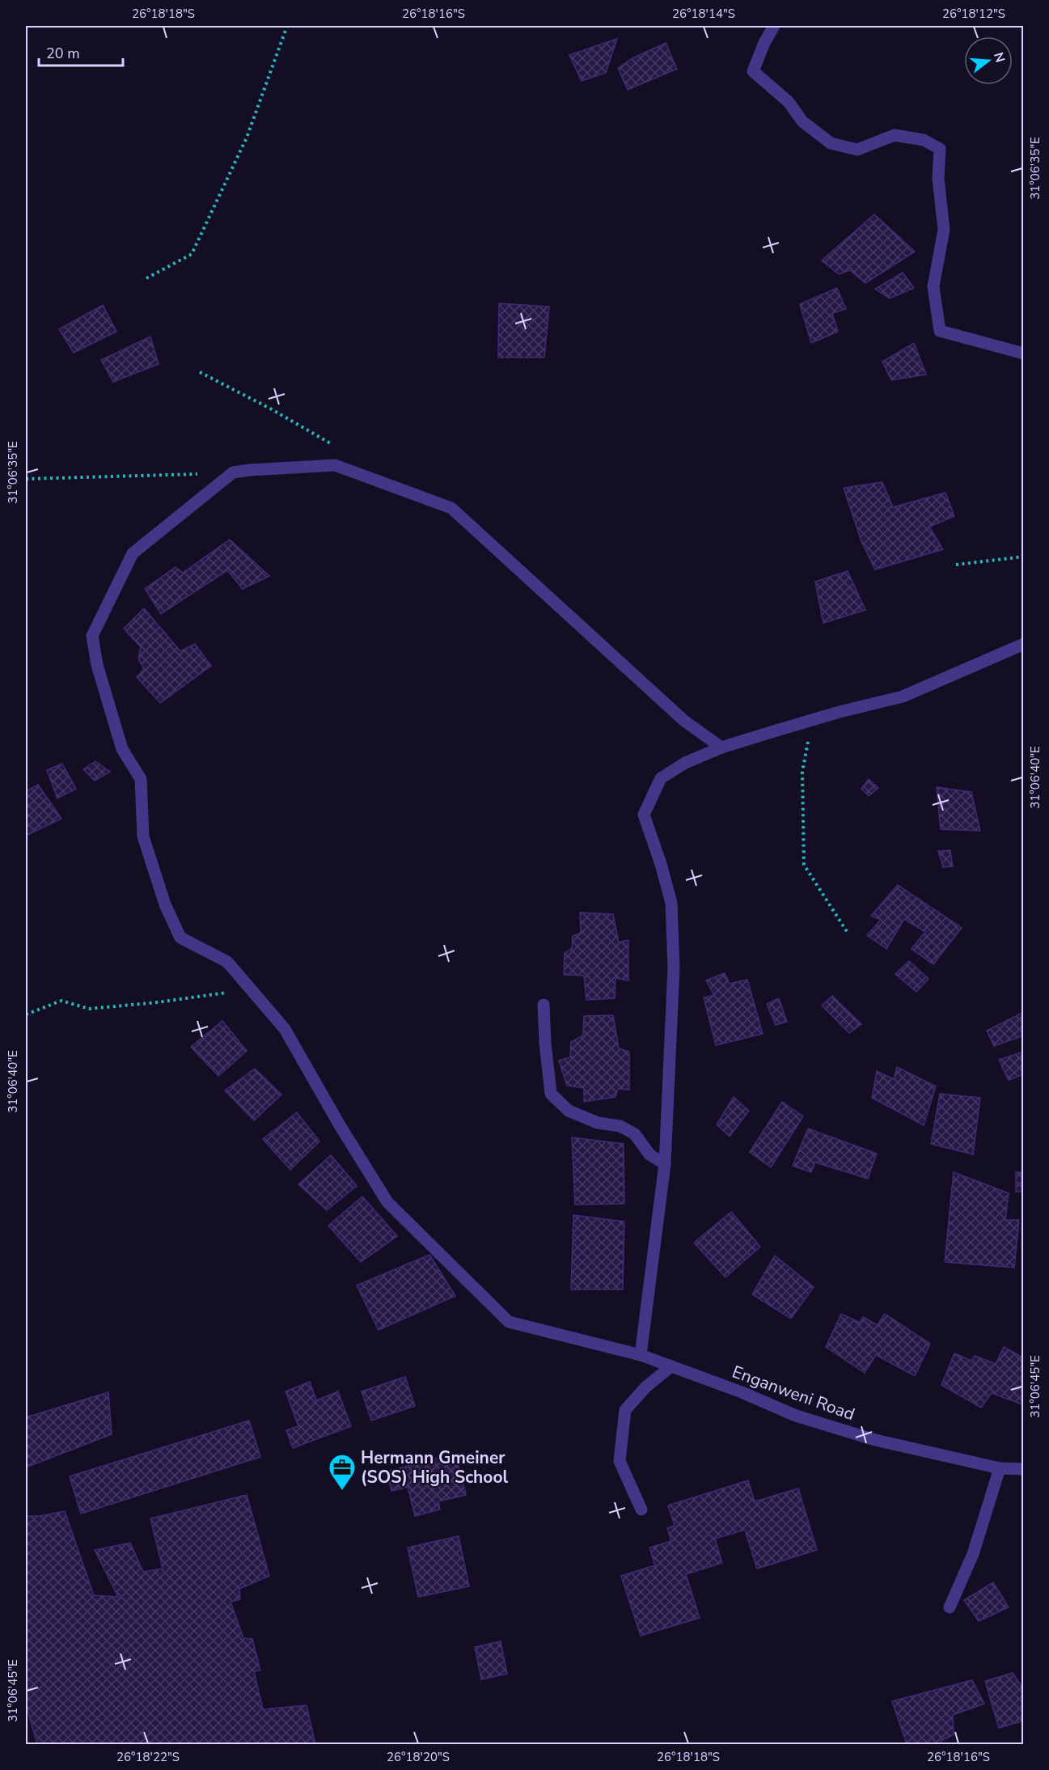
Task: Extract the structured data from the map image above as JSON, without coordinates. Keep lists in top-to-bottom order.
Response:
{
  "streets": {
    "street": ["Enganweni Road"]
  },
  "places": {
    "office": ["Hermann Gmeiner (SOS) High School"]
  },
  "scale_bar": "20 m",
  "north": "right",
  "coordinates": [
    "26°18'18\"S",
    "26°18'16\"S",
    "26°18'14\"S",
    "26°18'12\"S",
    "31°06'35\"E",
    "31°06'40\"E",
    "31°06'45\"E",
    "26°18'22\"S",
    "26°18'20\"S"
  ]
}
